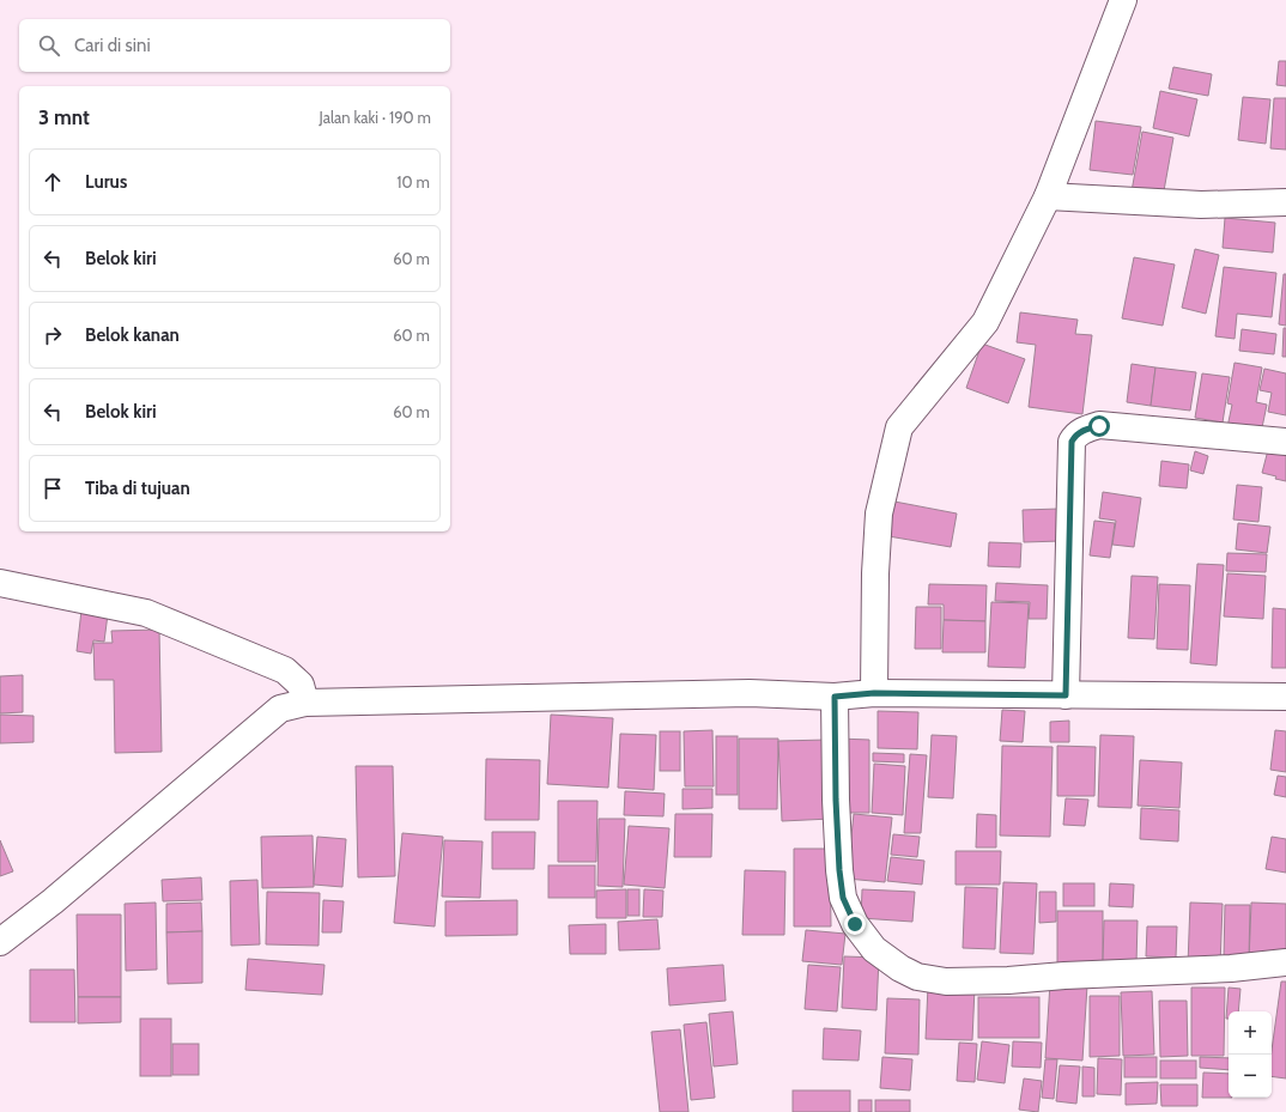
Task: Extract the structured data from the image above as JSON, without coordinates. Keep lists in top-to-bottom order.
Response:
{
  "page": {
    "search": "Cari di sini",
    "heading": ["3 mnt", "Jalan kaki · 190 m"],
    "list": [
      ["Lurus", "10 m"],
      ["Belok kiri", "60 m"],
      ["Belok kanan", "60 m"],
      ["Belok kiri", "60 m"],
      "Tiba di tujuan"
    ],
    "map_buttons": ["+", "−"]
  }
}
